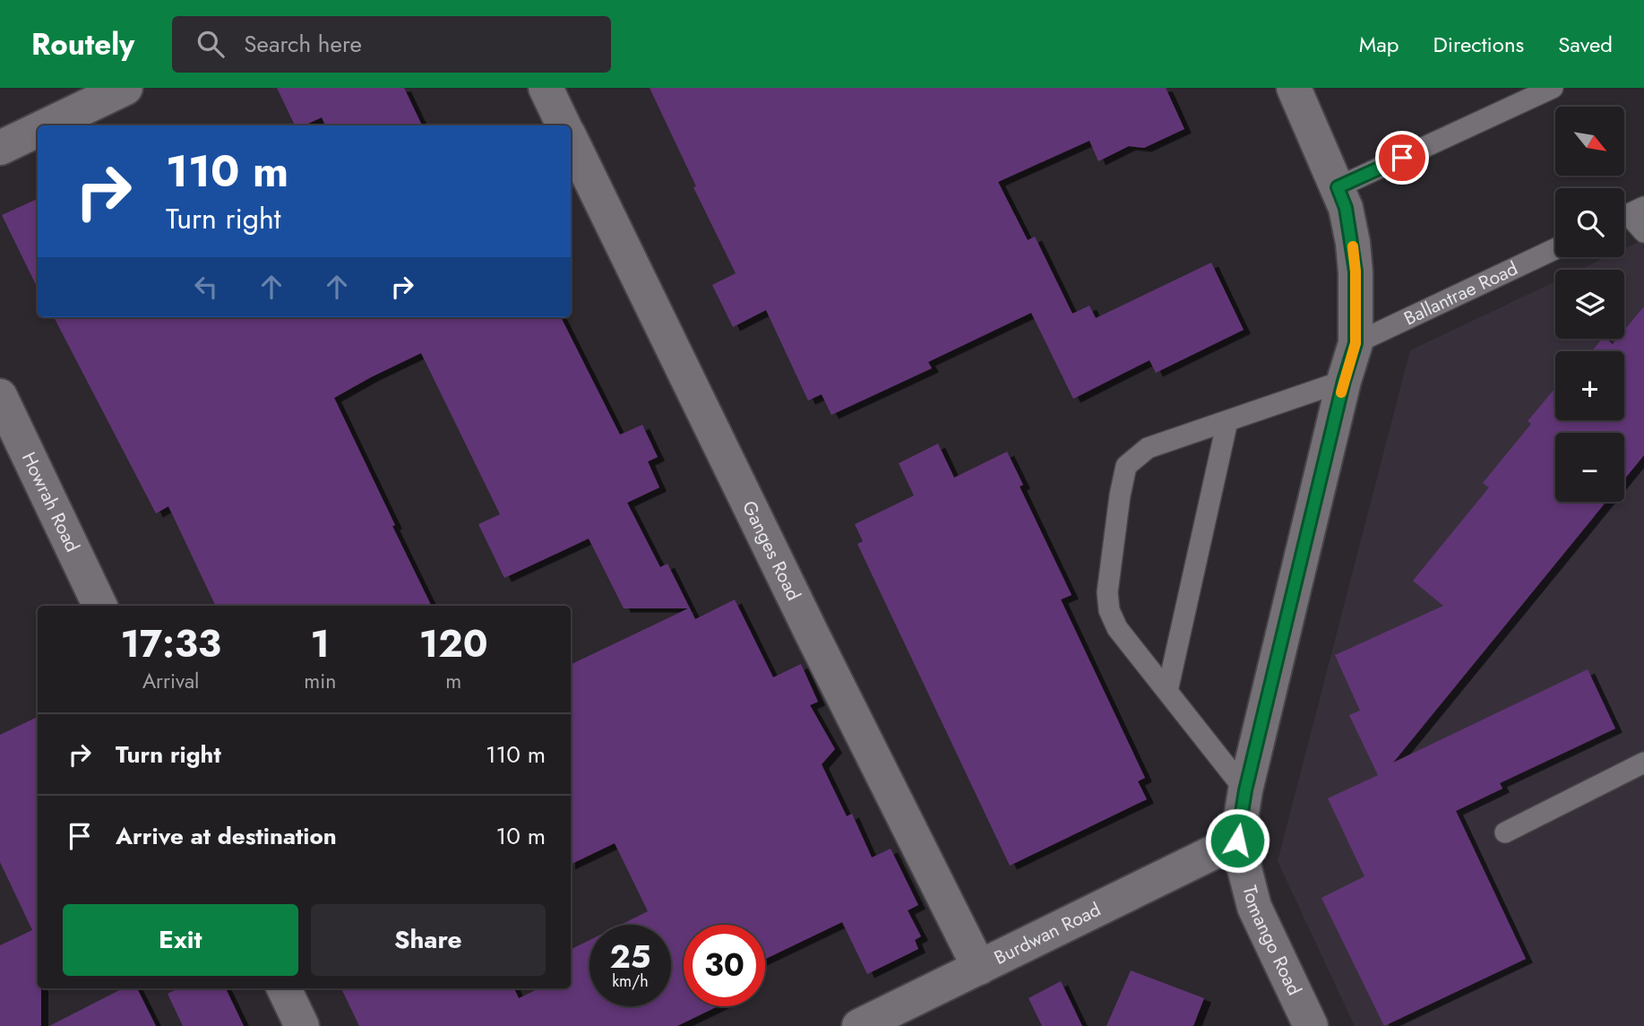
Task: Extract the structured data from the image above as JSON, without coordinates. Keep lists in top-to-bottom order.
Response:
{
  "streets": {
    "street": [
      "Howrah Road",
      "Ganges Road",
      "Burdwan Road",
      "Tomango Road"
    ],
    "lane": ["Ballantrae Road"]
  },
  "crossings": [
    ["Ballantrae Road", "Tomango Road"],
    ["Ganges Road", "Burdwan Road"],
    ["Burdwan Road", "Tomango Road"]
  ],
  "north": "bottom right",
  "page": {
    "header": "Routely",
    "search": "Search here",
    "nav": ["Map", "Directions", "Saved"],
    "map_buttons": ["+", "−"],
    "turn": ["110 m", "Turn right"],
    "eta": [
      "17:33",
      "Arrival",
      "1",
      "min",
      "120",
      "m"
    ],
    "list": [
      {
        "name": "Turn right",
        "value": "110 m"
      },
      {
        "name": "Arrive at destination",
        "value": "10 m"
      }
    ],
    "buttons": ["Exit", "Share"],
    "speed": "25 km/h",
    "limit": "30"
  }
}
